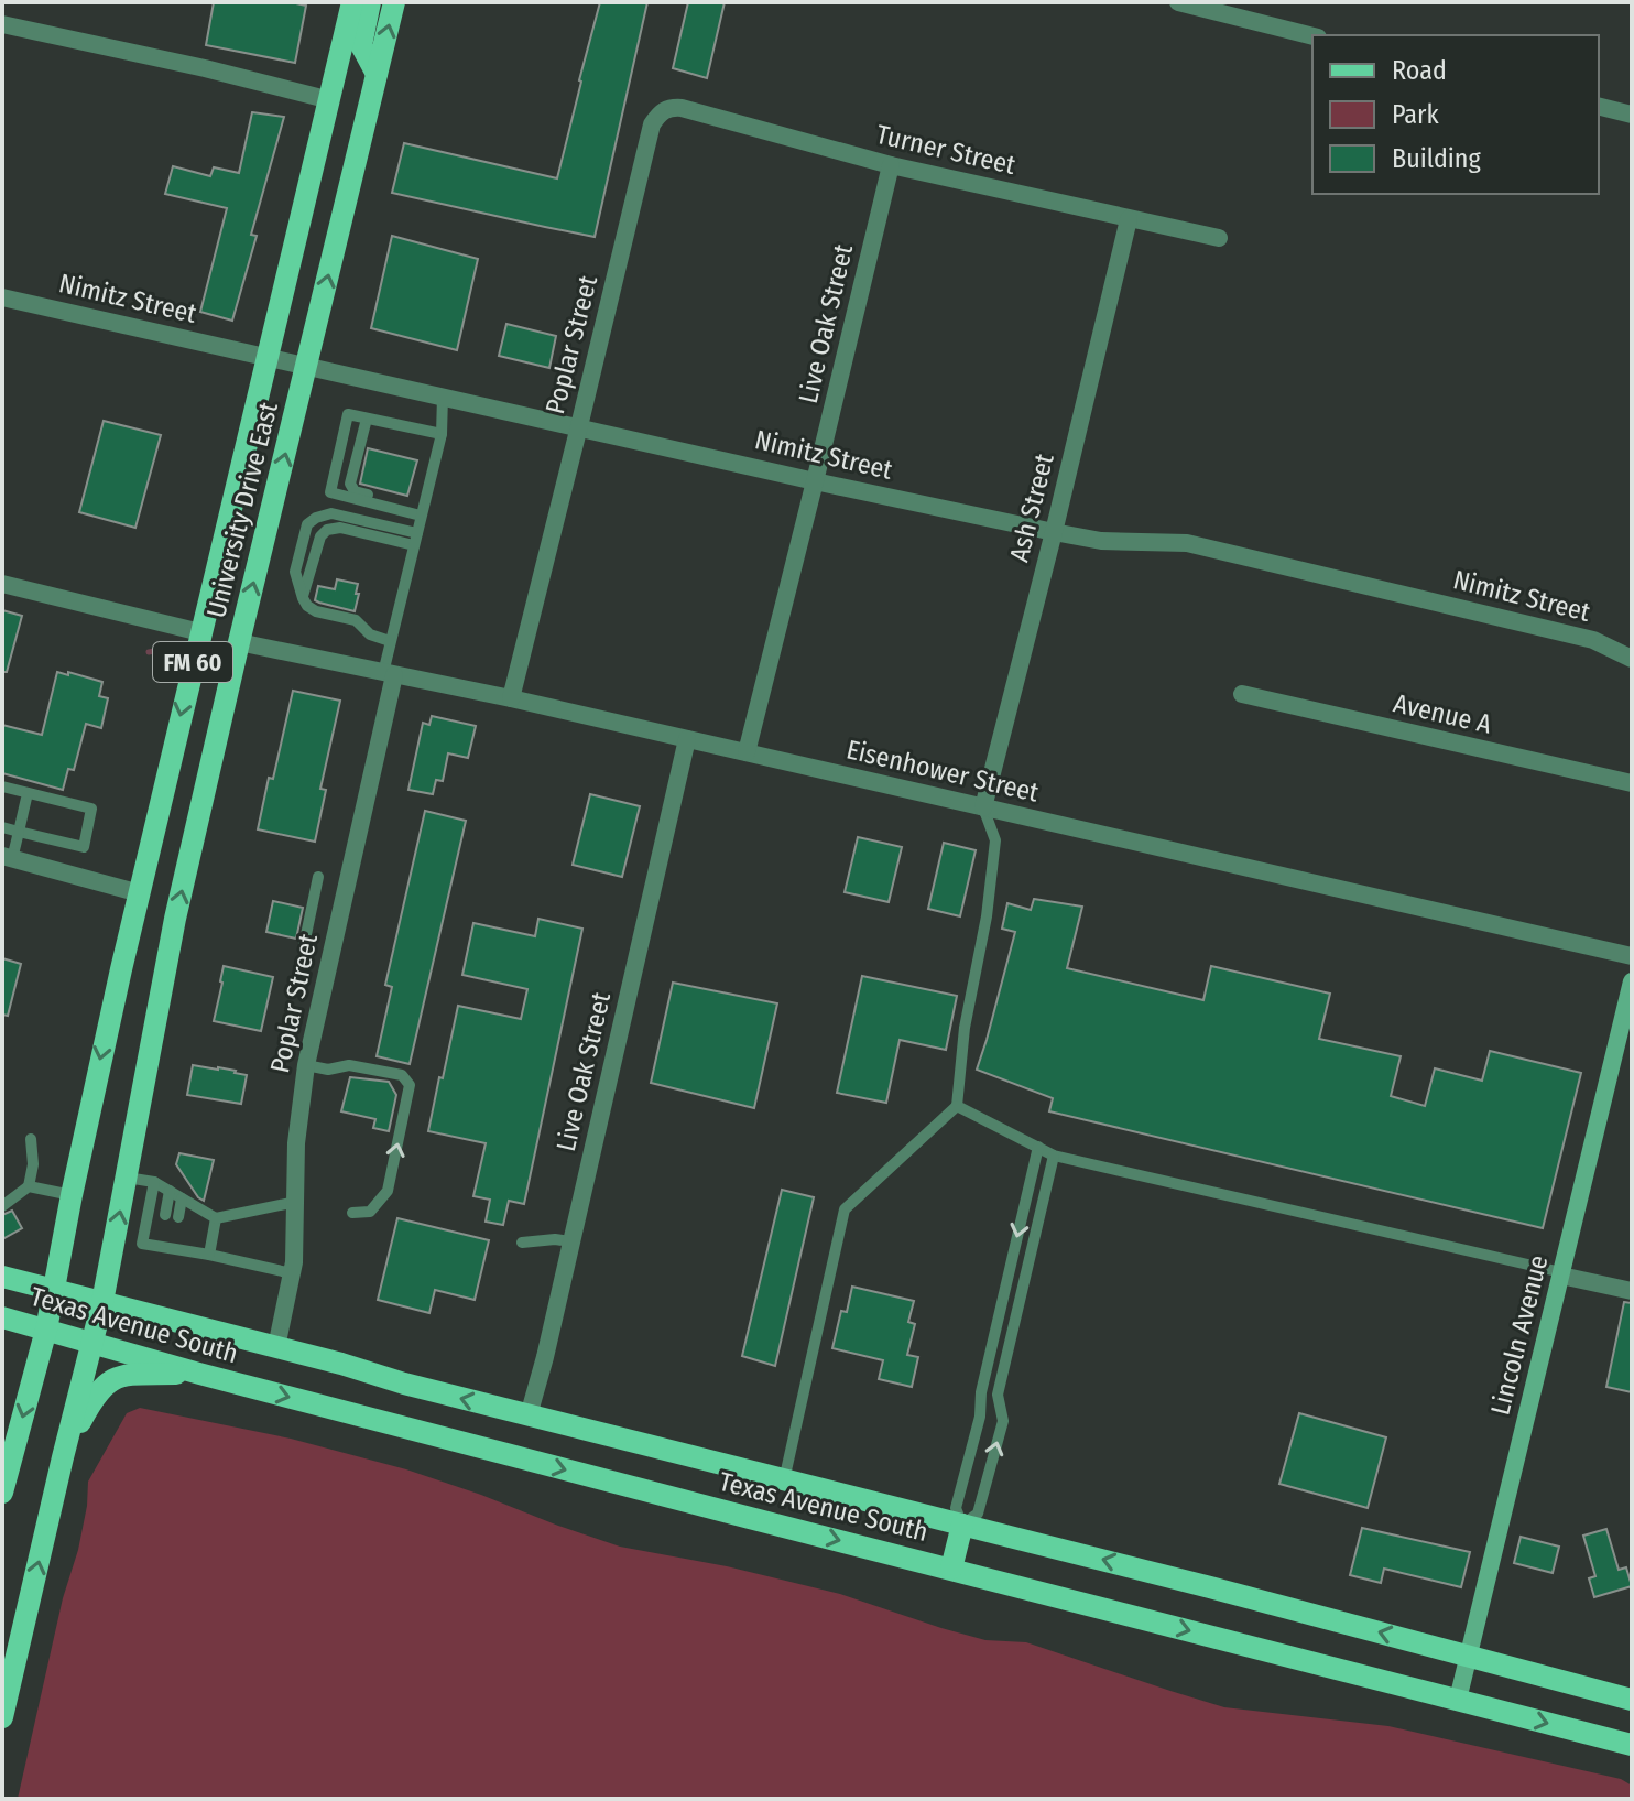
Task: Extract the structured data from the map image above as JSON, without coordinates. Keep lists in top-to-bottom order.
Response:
{
  "streets": {
    "main road": ["University Drive East", "FM 60", "Texas Avenue South"],
    "street": [
      "Turner Street",
      "Nimitz Street",
      "Live Oak Street",
      "Poplar Street",
      "Ash Street",
      "Avenue A",
      "Eisenhower Street",
      "Lincoln Avenue"
    ]
  },
  "crossings": [
    ["Turner Street", "Live Oak Street"],
    ["Turner Street", "Poplar Street"],
    ["Turner Street", "Ash Street"],
    ["Nimitz Street", "Live Oak Street"],
    ["Nimitz Street", "Poplar Street"],
    ["Nimitz Street", "Ash Street"],
    ["Nimitz Street", "University Drive East"],
    ["Live Oak Street", "Eisenhower Street"],
    ["Live Oak Street", "Texas Avenue South"],
    ["Poplar Street", "Eisenhower Street"],
    ["Poplar Street", "Texas Avenue South"],
    ["Ash Street", "Eisenhower Street"],
    ["University Drive East", "FM 60"],
    ["University Drive East", "Eisenhower Street"],
    ["University Drive East", "Texas Avenue South"],
    ["FM 60", "Texas Avenue South"],
    ["Texas Avenue South", "Lincoln Avenue"]
  ],
  "legend": ["Road", "Park", "Building"]
}
